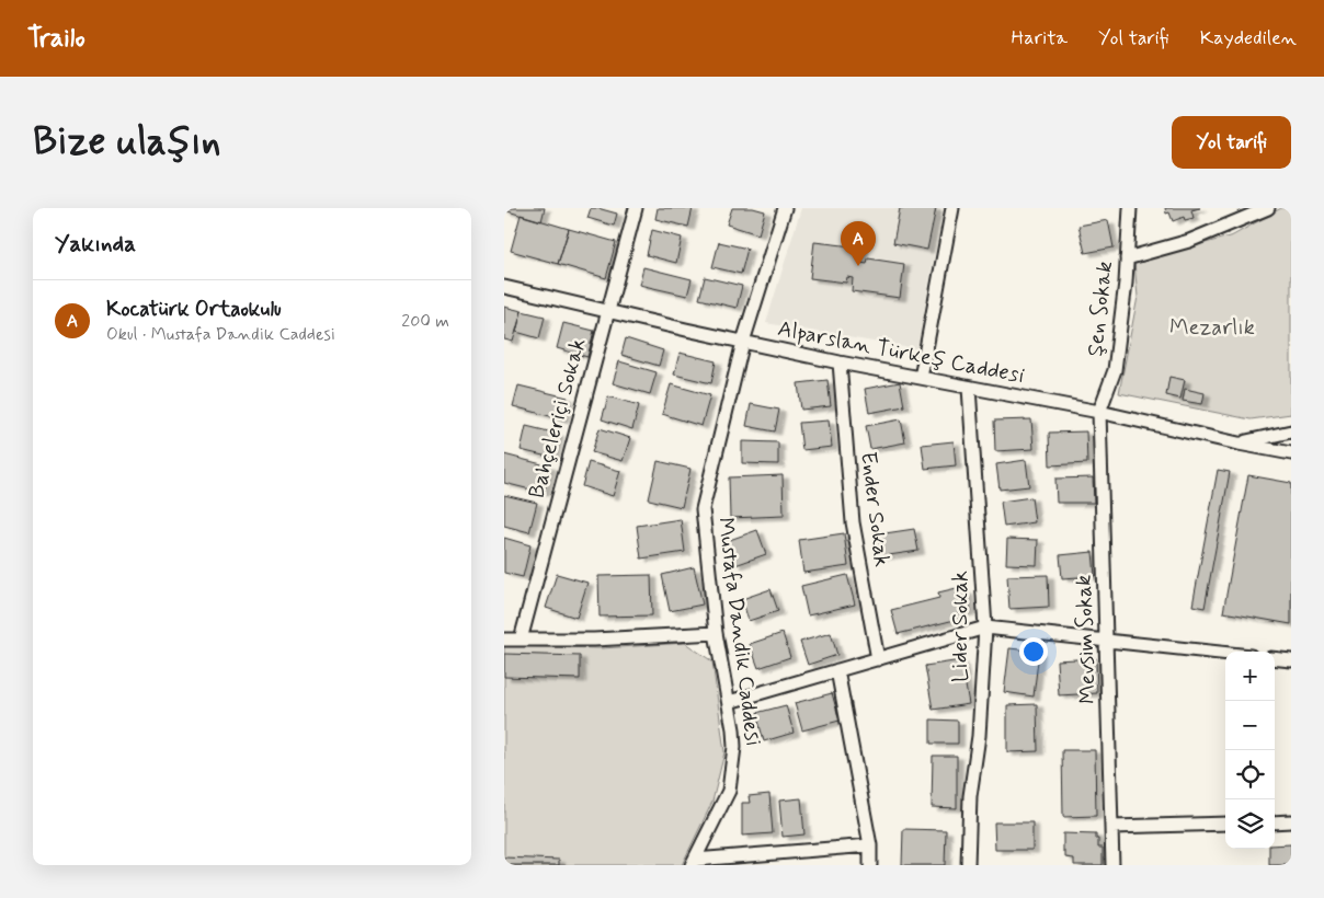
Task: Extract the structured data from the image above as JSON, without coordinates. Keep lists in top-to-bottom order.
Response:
{
  "streets": {
    "street": [
      "Şen Sokak",
      "Alparslan Türkeş Caddesi",
      "Bahçeleriçi Sokak",
      "Ender Sokak",
      "Lider Sokak",
      "Mustafa Dandik Caddesi",
      "Mevsim Sokak"
    ]
  },
  "crossings": [
    ["Şen Sokak", "Alparslan Türkeş Caddesi"],
    ["Şen Sokak", "Mevsim Sokak"],
    ["Alparslan Türkeş Caddesi", "Bahçeleriçi Sokak"],
    ["Alparslan Türkeş Caddesi", "Ender Sokak"],
    ["Alparslan Türkeş Caddesi", "Lider Sokak"],
    ["Alparslan Türkeş Caddesi", "Mustafa Dandik Caddesi"],
    ["Alparslan Türkeş Caddesi", "Mevsim Sokak"]
  ],
  "parks": ["Mezarlık"],
  "page": {
    "header": "Trailo",
    "nav": ["Harita", "Yol tarifi", "Kaydedilen"],
    "buttons": "Yol tarifi",
    "title": "Bize ulaşın",
    "heading": "Yakında",
    "pins": "A",
    "list": [
      {
        "mark": "A",
        "name": "Kocatürk Ortaokulu",
        "note": "Okul · Mustafa Dandik Caddesi",
        "value": "200 m"
      }
    ],
    "map_buttons": ["+", "−"]
  }
}
